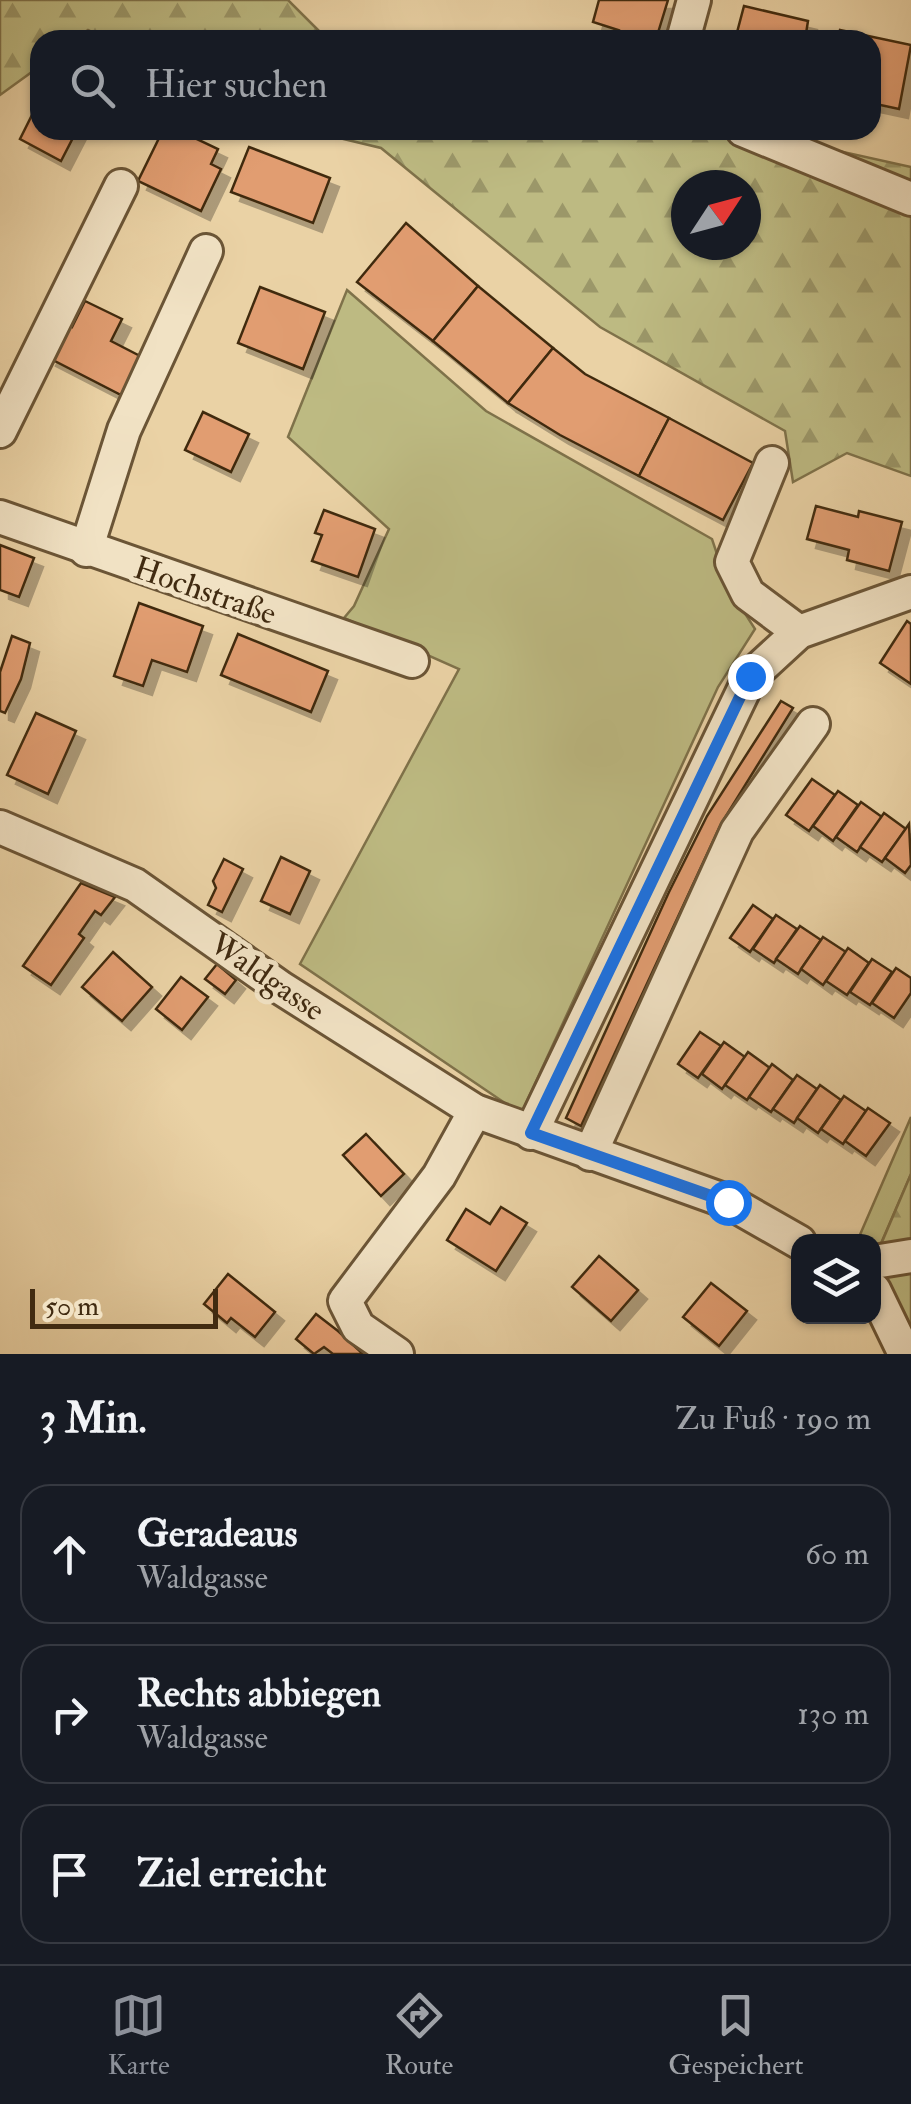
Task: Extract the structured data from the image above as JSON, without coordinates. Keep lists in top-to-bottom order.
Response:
{
  "streets": {
    "street": ["Hochstraße", "Waldgasse"]
  },
  "scale_bar": "50 m",
  "north": "top right",
  "page": {
    "search": "Hier suchen",
    "scale": "50 m",
    "heading": ["3 Min.", "Zu Fuß · 190 m"],
    "list": [
      ["Geradeaus", "Waldgasse", "60 m"],
      ["Rechts abbiegen", "Waldgasse", "130 m"],
      "Ziel erreicht"
    ],
    "nav": ["Karte", "Route", "Gespeichert"]
  }
}
